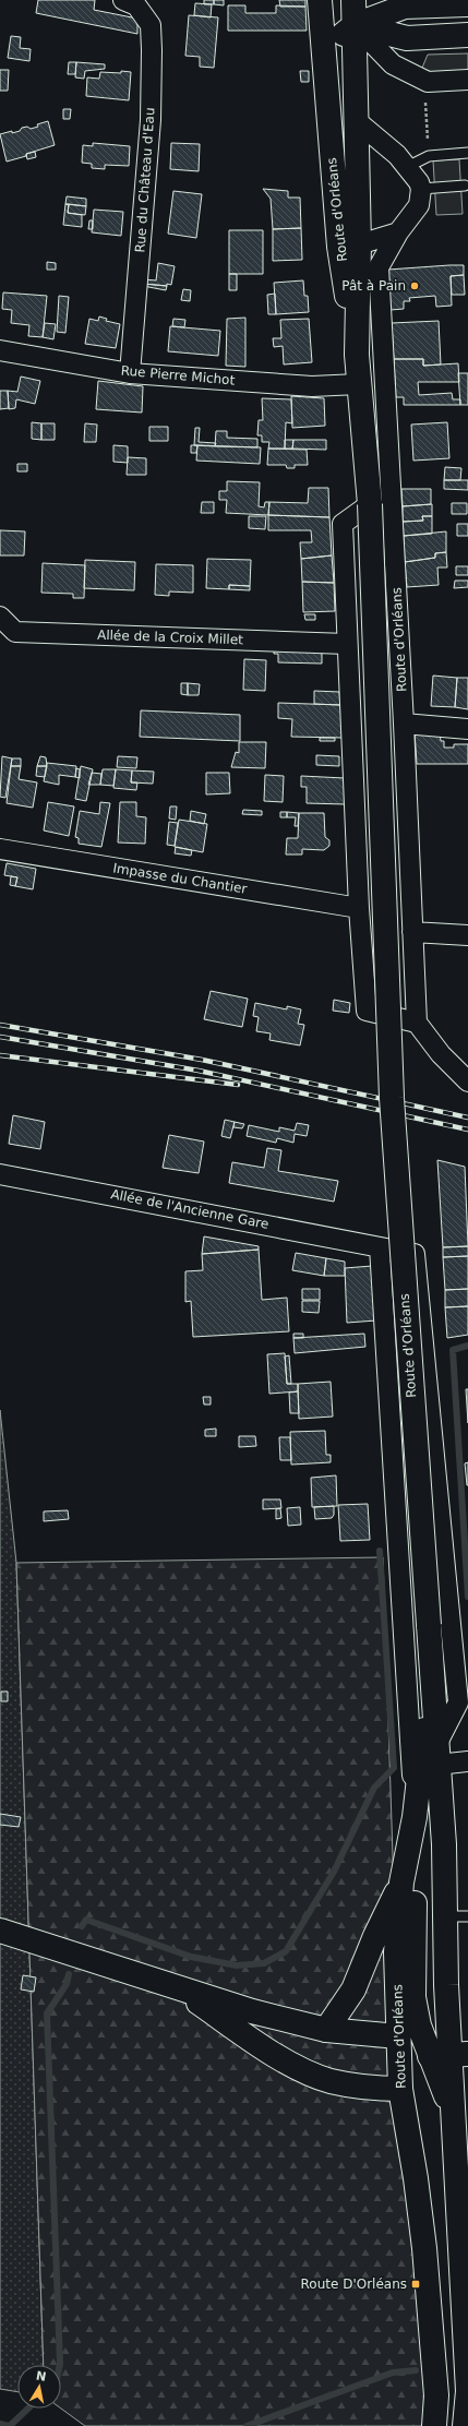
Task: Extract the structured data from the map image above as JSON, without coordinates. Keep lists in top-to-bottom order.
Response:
{
  "streets": {
    "main road": ["Route d'Orléans"],
    "street": [
      "Rue du Château d'Eau",
      "Rue Pierre Michot",
      "Allée de la Croix Millet",
      "Impasse du Chantier",
      "Allée de l'Ancienne Gare"
    ]
  },
  "crossings": [
    ["Rue du Château d'Eau", "Rue Pierre Michot"],
    ["Route d'Orléans", "Rue Pierre Michot"],
    ["Route d'Orléans", "Allée de l'Ancienne Gare"]
  ],
  "places": {
    "other": ["Pât à Pain"],
    "transit": ["Route D'Orléans"]
  },
  "north": "top"
}
